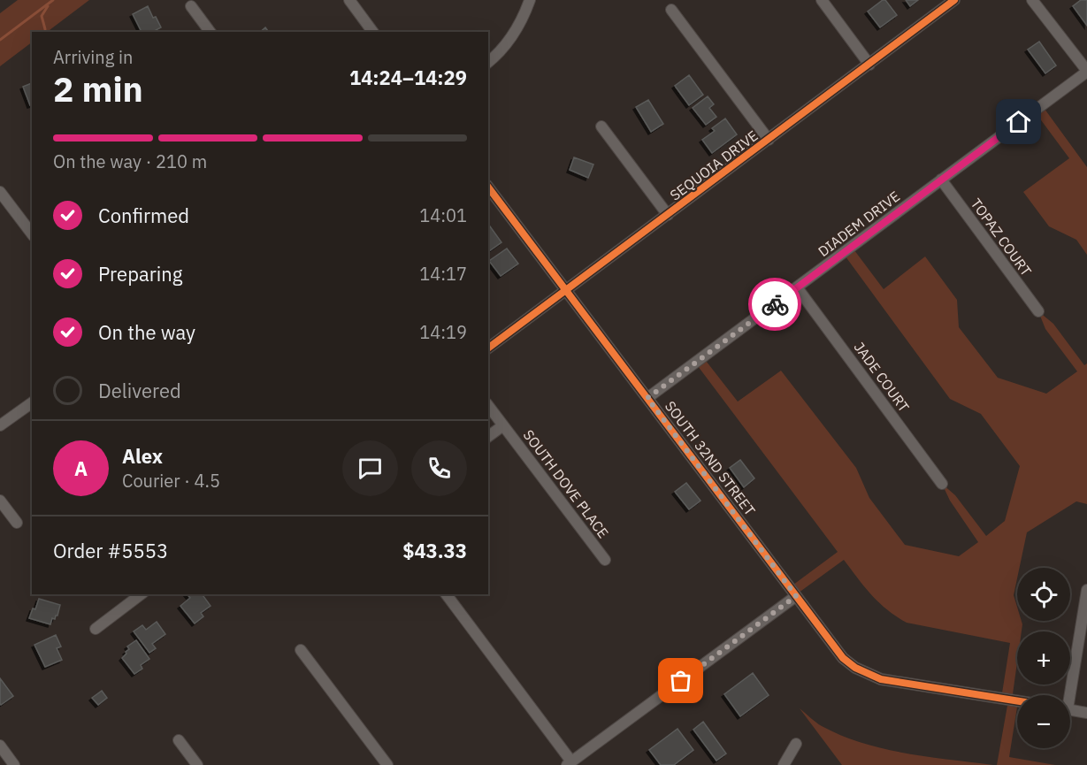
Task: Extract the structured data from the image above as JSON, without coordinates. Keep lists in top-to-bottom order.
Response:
{
  "streets": {
    "street": [
      "SEQUOIA DRIVE",
      "DIADEM DRIVE",
      "TOPAZ COURT",
      "JADE COURT",
      "SOUTH 32ND STREET",
      "SOUTH DOVE PLACE"
    ]
  },
  "crossings": [
    ["SEQUOIA DRIVE", "SOUTH 32ND STREET"],
    ["DIADEM DRIVE", "TOPAZ COURT"],
    ["DIADEM DRIVE", "JADE COURT"],
    ["DIADEM DRIVE", "SOUTH 32ND STREET"]
  ],
  "page": {
    "heading": ["2 min", "Arriving in", "14:24–14:29"],
    "panel": [
      "Alex",
      "Courier · 4.5",
      "Order #5553",
      "$43.33"
    ],
    "bar": "On the way · 210 m",
    "list": [
      ["Confirmed", "14:01"],
      ["Preparing", "14:17"],
      ["On the way", "14:19"],
      "Delivered"
    ],
    "round": "A",
    "map_buttons": ["+", "−"]
  }
}
